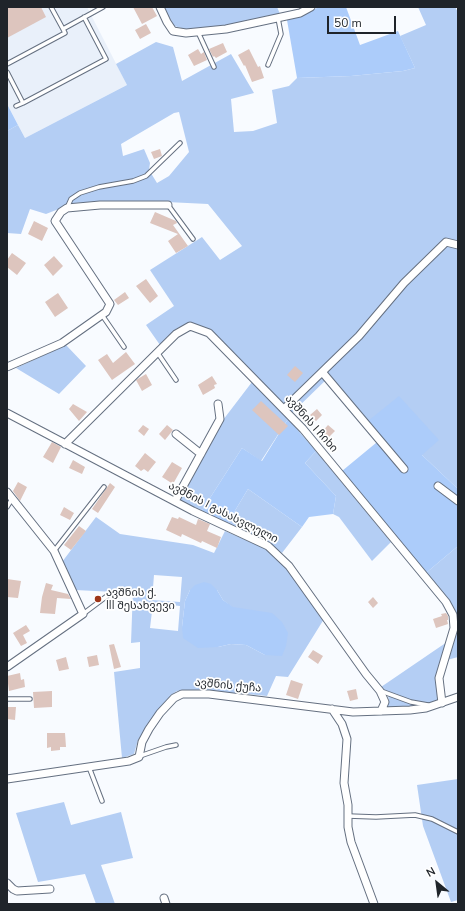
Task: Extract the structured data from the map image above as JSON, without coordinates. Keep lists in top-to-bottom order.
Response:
{
  "streets": {
    "street": ["ავშნის I ჩიხი", "ავშნის I გასასვლელი", "ავშნის ქუჩა"]
  },
  "crossings": [
    ["ავშნის I ჩიხი", "ავშნის I გასასვლელი"],
    ["ავშნის I ჩიხი", "ავშნის ქუჩა"]
  ],
  "places": ["ავშნის ქ. III შესახვევი"],
  "scale_bar": "50 m",
  "north": "top left"
}
